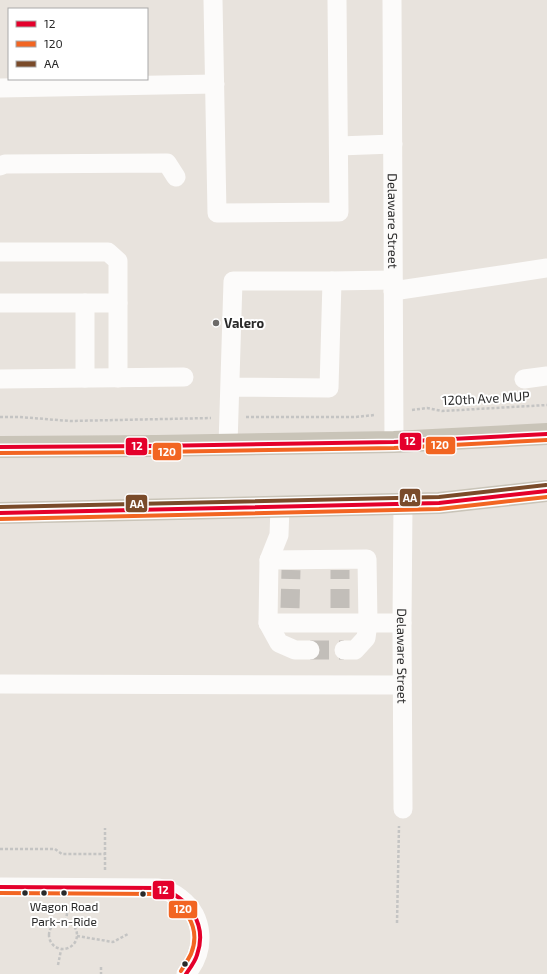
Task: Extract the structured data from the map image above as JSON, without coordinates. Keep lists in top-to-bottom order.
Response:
{
  "streets": {
    "street": ["Delaware Street"],
    "path": ["120th Ave MUP"]
  },
  "places": ["Valero", "Wagon Road Park-n-Ride"],
  "lines": ["transit line 12", "transit line 120", "transit line AA"],
  "legend": ["12", "120", "AA"]
}
